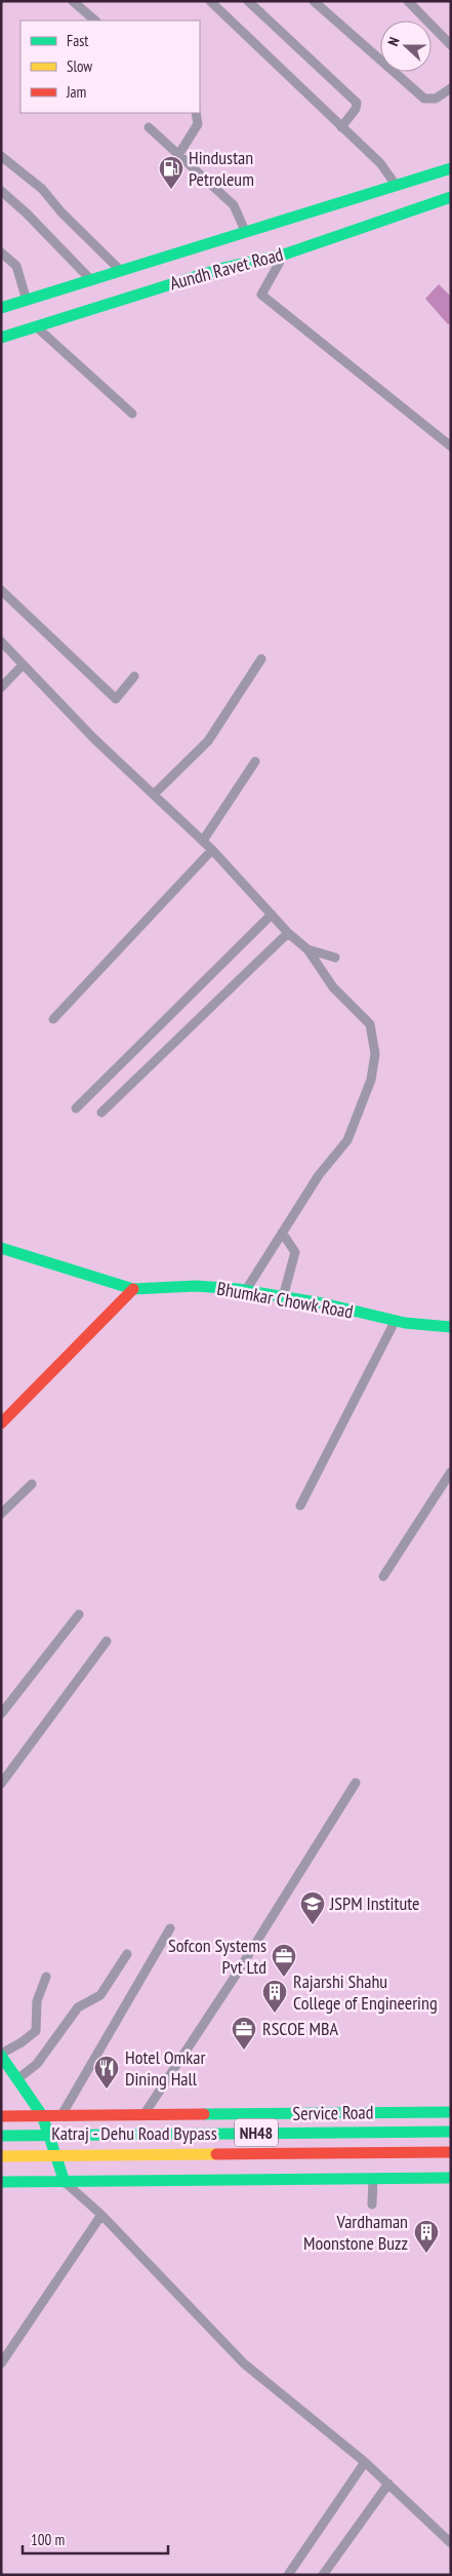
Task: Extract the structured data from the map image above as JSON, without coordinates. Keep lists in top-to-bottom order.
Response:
{
  "streets": {
    "main road": [
      "Aundh Ravet Road",
      "Bhumkar Chowk Road",
      "Service Road",
      "NH48",
      "Katraj - Dehu Road Bypass"
    ]
  },
  "places": {
    "fuel station": ["Hindustan Petroleum"],
    "school or university": ["JSPM Institute"],
    "office": ["Sofcon Systems Pvt Ltd", "RSCOE MBA"],
    "building": ["Rajarshi Shahu College of Engineering", "Vardhaman Moonstone Buzz"],
    "restaurant": ["Hotel Omkar Dining Hall"]
  },
  "legend": ["Fast", "Slow", "Jam"],
  "scale_bar": "100 m",
  "north": "left"
}
